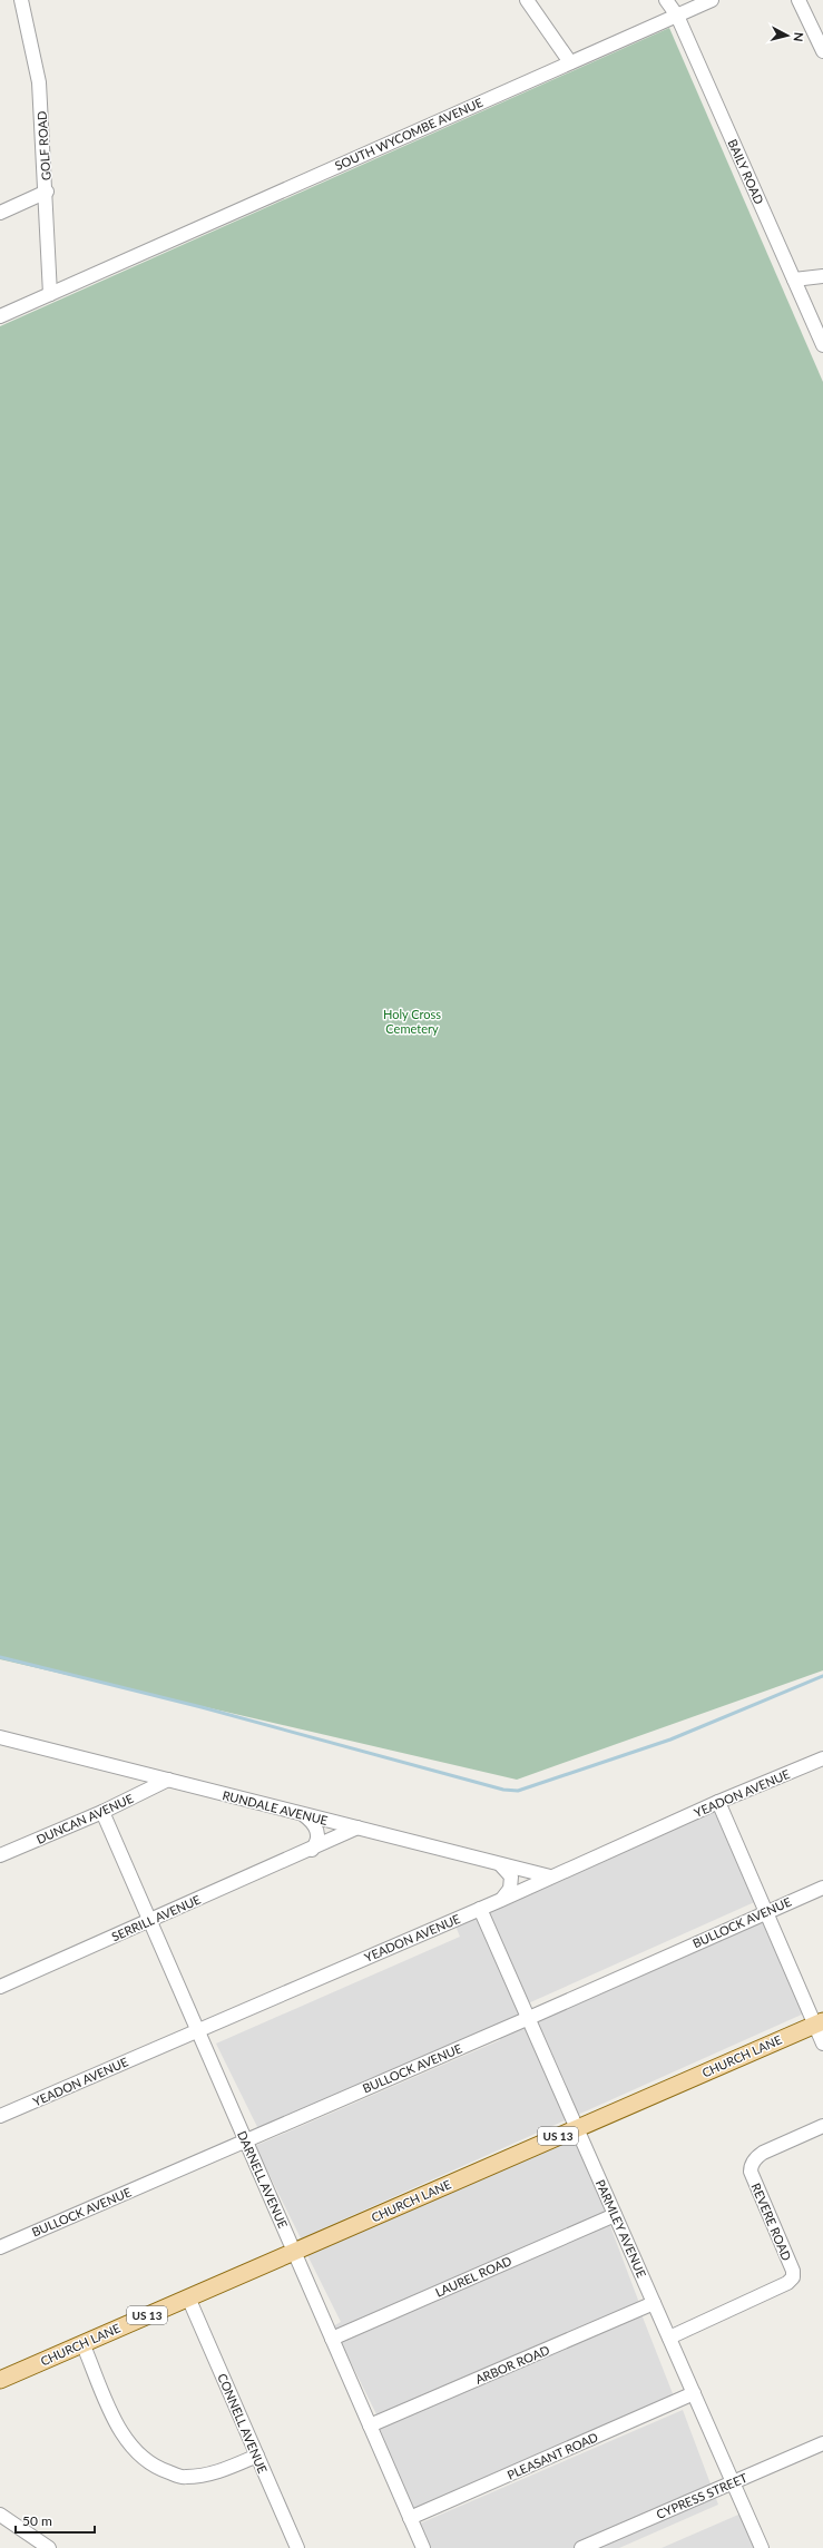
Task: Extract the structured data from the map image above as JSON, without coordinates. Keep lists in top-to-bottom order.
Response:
{
  "streets": {
    "main road": ["CHURCH LANE", "US 13"],
    "street": [
      "SOUTH WYCOMBE AVENUE",
      "GOLF ROAD",
      "BAILY ROAD",
      "YEADON AVENUE",
      "RUNDALE AVENUE",
      "DUNCAN AVENUE",
      "SERRILL AVENUE",
      "BULLOCK AVENUE",
      "DARNELL AVENUE",
      "REVERE ROAD",
      "PARMLEY AVENUE",
      "LAUREL ROAD",
      "ARBOR ROAD",
      "CONNELL AVENUE",
      "PLEASANT ROAD",
      "CYPRESS STREET"
    ]
  },
  "crossings": [
    ["SOUTH WYCOMBE AVENUE", "GOLF ROAD"],
    ["SOUTH WYCOMBE AVENUE", "BAILY ROAD"],
    ["YEADON AVENUE", "RUNDALE AVENUE"],
    ["YEADON AVENUE", "DARNELL AVENUE"],
    ["YEADON AVENUE", "PARMLEY AVENUE"],
    ["RUNDALE AVENUE", "DUNCAN AVENUE"],
    ["RUNDALE AVENUE", "SERRILL AVENUE"],
    ["DUNCAN AVENUE", "DARNELL AVENUE"],
    ["SERRILL AVENUE", "DARNELL AVENUE"],
    ["BULLOCK AVENUE", "DARNELL AVENUE"],
    ["BULLOCK AVENUE", "PARMLEY AVENUE"],
    ["CHURCH LANE", "DARNELL AVENUE"],
    ["CHURCH LANE", "PARMLEY AVENUE"],
    ["CHURCH LANE", "CONNELL AVENUE"],
    ["DARNELL AVENUE", "LAUREL ROAD"],
    ["DARNELL AVENUE", "ARBOR ROAD"],
    ["DARNELL AVENUE", "PLEASANT ROAD"],
    ["REVERE ROAD", "PARMLEY AVENUE"],
    ["PARMLEY AVENUE", "LAUREL ROAD"],
    ["PARMLEY AVENUE", "ARBOR ROAD"],
    ["PARMLEY AVENUE", "PLEASANT ROAD"],
    ["PARMLEY AVENUE", "CYPRESS STREET"]
  ],
  "parks": ["Holy Cross Cemetery"],
  "scale_bar": "50 m",
  "north": "right"
}
